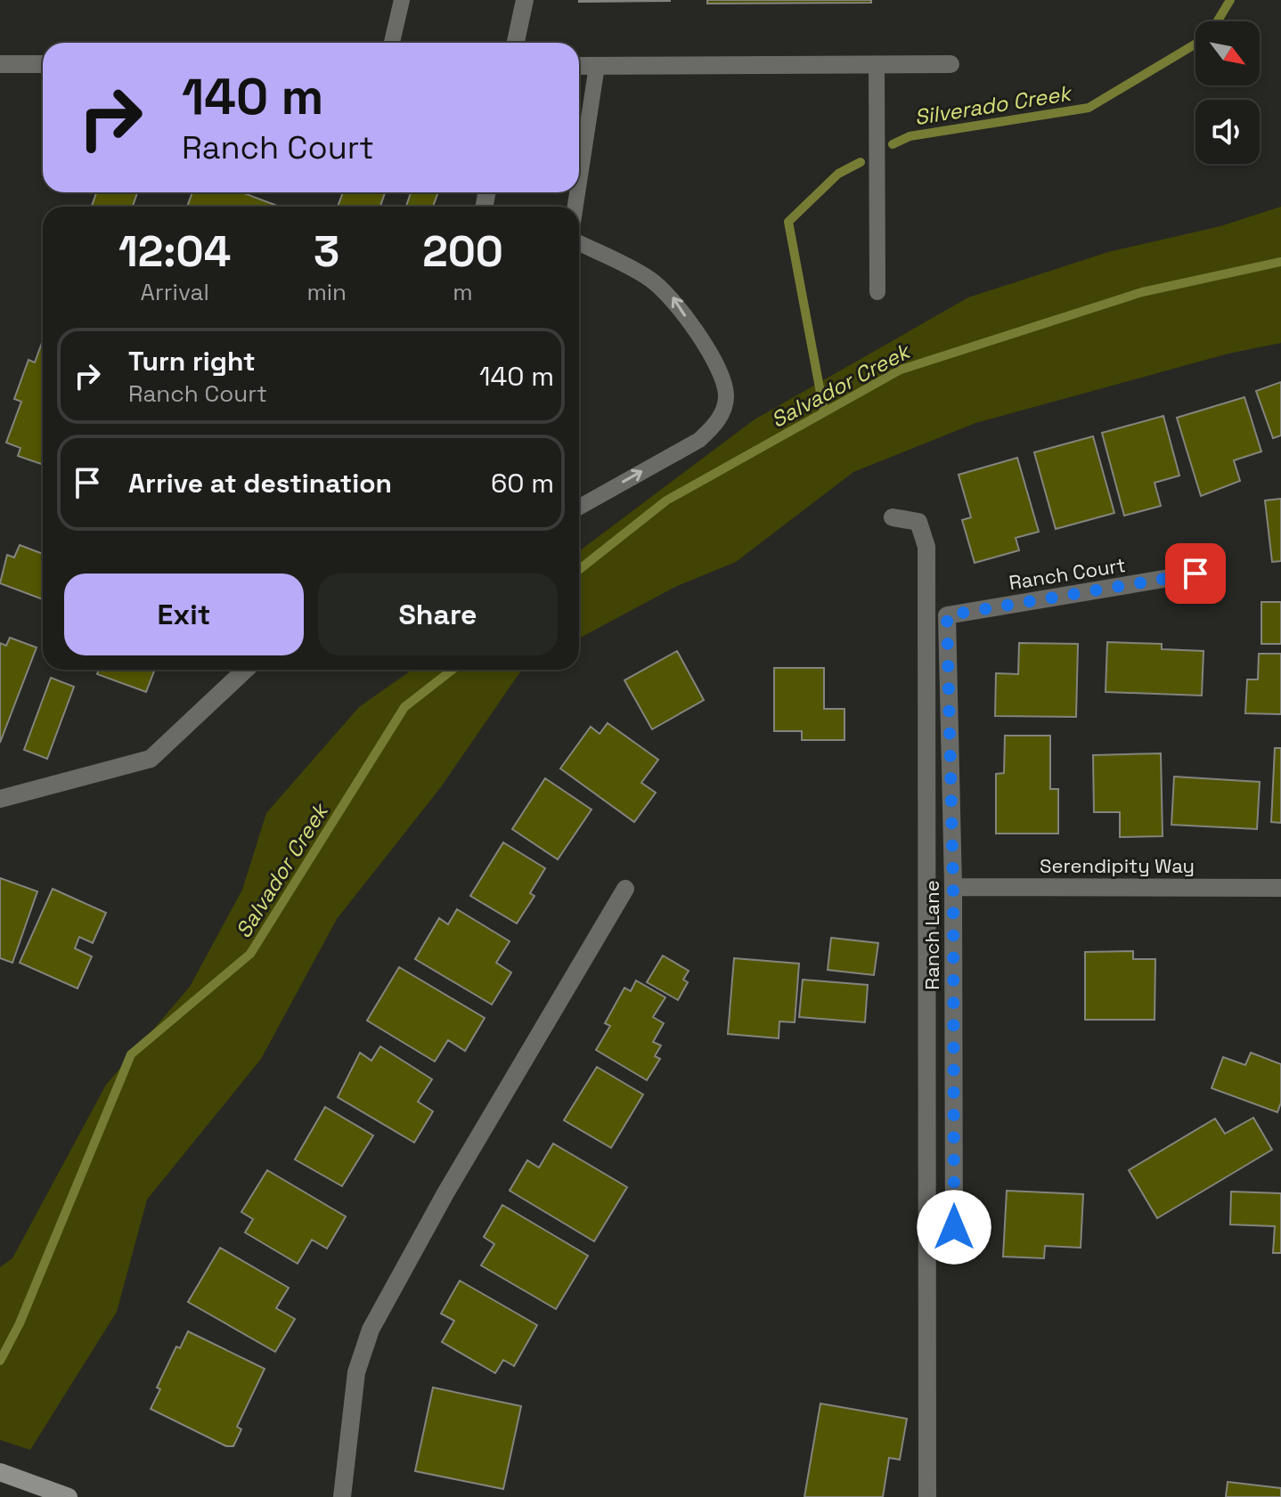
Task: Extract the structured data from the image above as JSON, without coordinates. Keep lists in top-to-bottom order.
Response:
{
  "streets": {
    "street": ["Ranch Court", "Serendipity Way", "Ranch Lane"]
  },
  "crossings": [
    ["Ranch Court", "Ranch Lane"],
    ["Serendipity Way", "Ranch Lane"]
  ],
  "water": ["Silverado Creek", "Salvador Creek"],
  "north": "bottom right",
  "page": {
    "turn": ["140 m", "Ranch Court"],
    "eta": [
      "12:04",
      "Arrival",
      "3",
      "min",
      "200",
      "m"
    ],
    "list": [
      {
        "name": "Turn right",
        "note": "Ranch Court",
        "value": "140 m"
      },
      {
        "name": "Arrive at destination",
        "value": "60 m"
      }
    ],
    "buttons": ["Exit", "Share"]
  }
}
